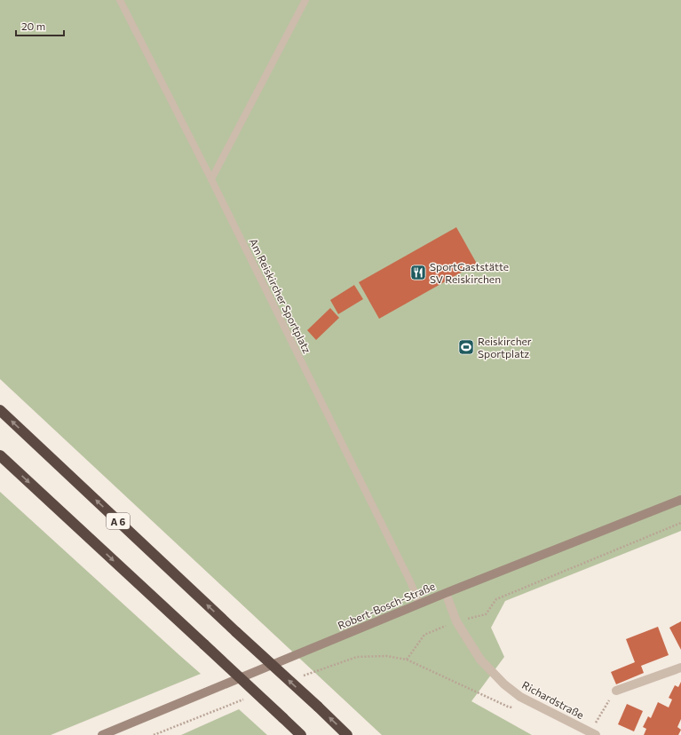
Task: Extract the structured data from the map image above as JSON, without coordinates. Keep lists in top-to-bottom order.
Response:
{
  "streets": {
    "highway": ["A 6"],
    "main road": ["Robert-Bosch-Straße"],
    "street": ["Richardstraße"],
    "lane": ["Am Reiskircher Sportplatz"]
  },
  "crossings": [
    ["Am Reiskircher Sportplatz", "Robert-Bosch-Straße"],
    ["Robert-Bosch-Straße", "Richardstraße"]
  ],
  "places": {
    "restaurant": ["SportGaststätte SV Reiskirchen"],
    "sports": ["Reiskircher Sportplatz"]
  },
  "scale_bar": "20 m"
}
